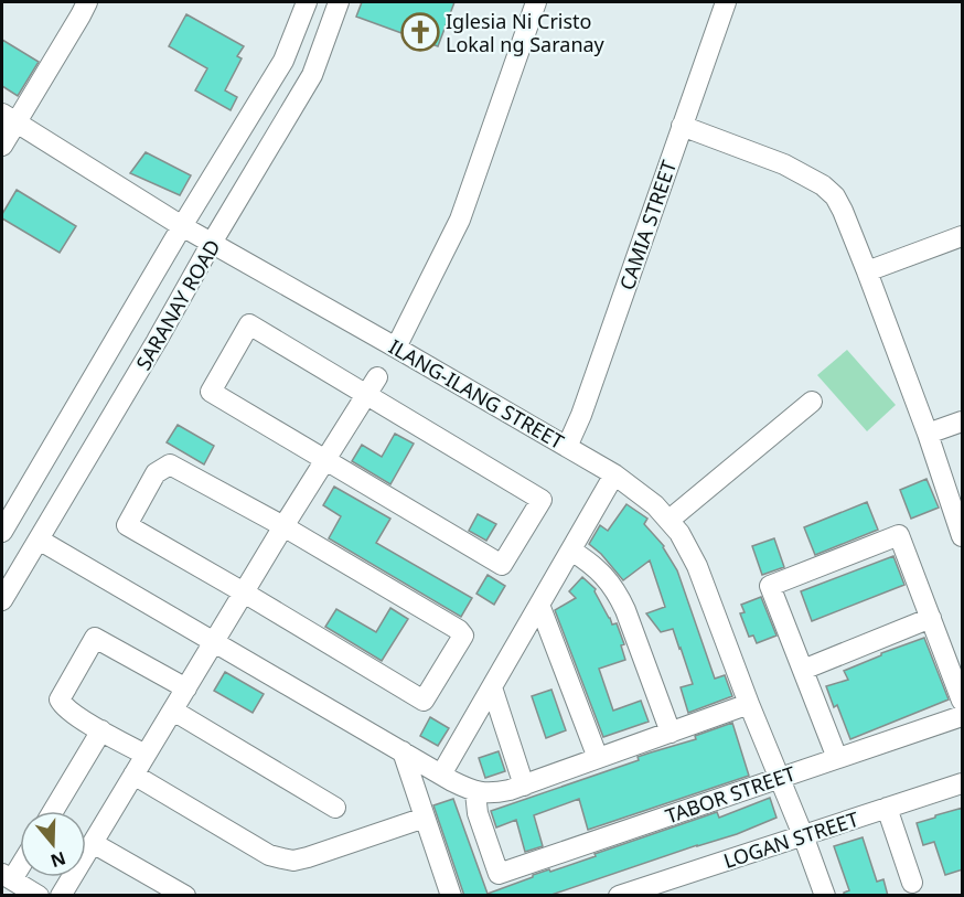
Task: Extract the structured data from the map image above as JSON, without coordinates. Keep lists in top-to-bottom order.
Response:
{
  "streets": {
    "street": [
      "CAMIA STREET",
      "SARANAY ROAD",
      "ILANG-ILANG STREET",
      "TABOR STREET",
      "LOGAN STREET"
    ]
  },
  "crossings": [
    ["CAMIA STREET", "ILANG-ILANG STREET"],
    ["SARANAY ROAD", "ILANG-ILANG STREET"],
    ["ILANG-ILANG STREET", "TABOR STREET"],
    ["ILANG-ILANG STREET", "LOGAN STREET"]
  ],
  "places": {
    "church": ["Iglesia Ni Cristo Lokal ng Saranay"]
  },
  "north": "bottom"
}
